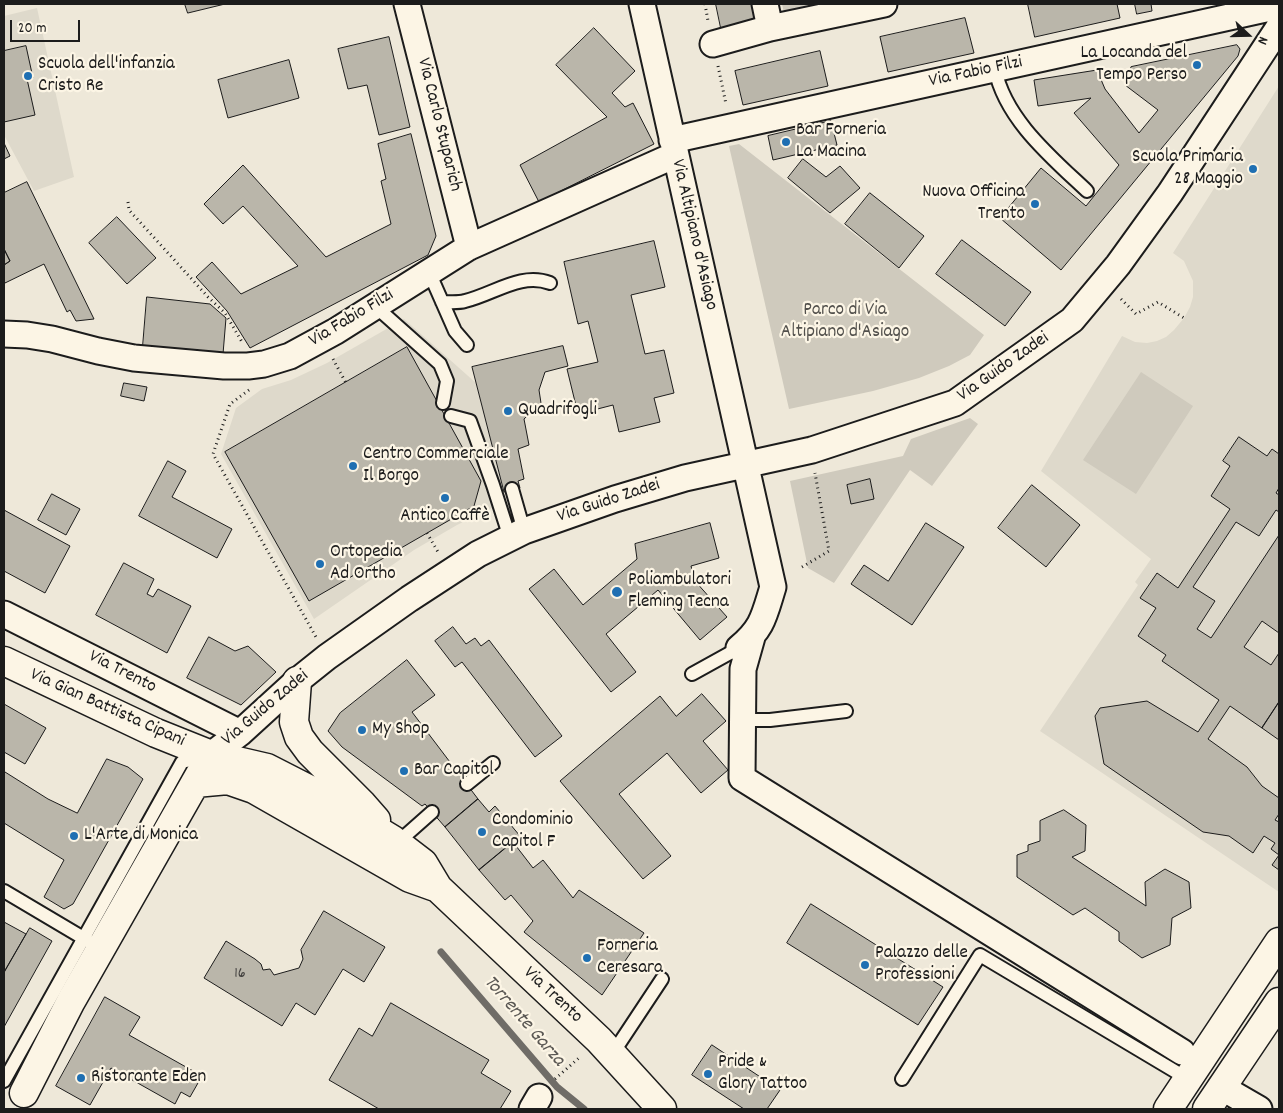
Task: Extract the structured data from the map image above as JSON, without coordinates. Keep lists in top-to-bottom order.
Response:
{
  "streets": {
    "main road": ["Via Guido Zadei", "Via Trento", "Via Gian Battista Cipani"],
    "street": ["Via Fabio Filzi", "Via Carlo Stuparich", "Via Altipiano d'Asiago"]
  },
  "crossings": [
    ["Via Fabio Filzi", "Via Carlo Stuparich"],
    ["Via Fabio Filzi", "Via Altipiano d'Asiago"],
    ["Via Altipiano d'Asiago", "Via Guido Zadei"],
    ["Via Guido Zadei", "Via Trento"],
    ["Via Guido Zadei", "Via Gian Battista Cipani"],
    ["Via Trento", "Via Gian Battista Cipani"]
  ],
  "water": ["Torrente Garza"],
  "parks": ["Parco di Via Altipiano d'Asiago"],
  "places": [
    "La Locanda del Tempo Perso",
    "Scuola dell'infanzia Cristo Re",
    "Bar Forneria La Macina",
    "Scuola Primaria 28 Maggio",
    "Nuova Officina Trento",
    "Quadrifogli",
    "Centro Commerciale Il Borgo",
    "Antico Caffè",
    "Ortopedia Ad Ortho",
    "Poliambulatori Fleming Tecna",
    "My Shop",
    "Bar Capitol",
    "Condominio Capitol F",
    "L'Arte di Monica",
    "Forneria Ceresara",
    "Palazzo delle Professioni",
    "Pride & Glory Tattoo",
    "Ristorante Eden"
  ],
  "house_numbers": ["16"],
  "scale_bar": "20 m",
  "north": "right"
}
